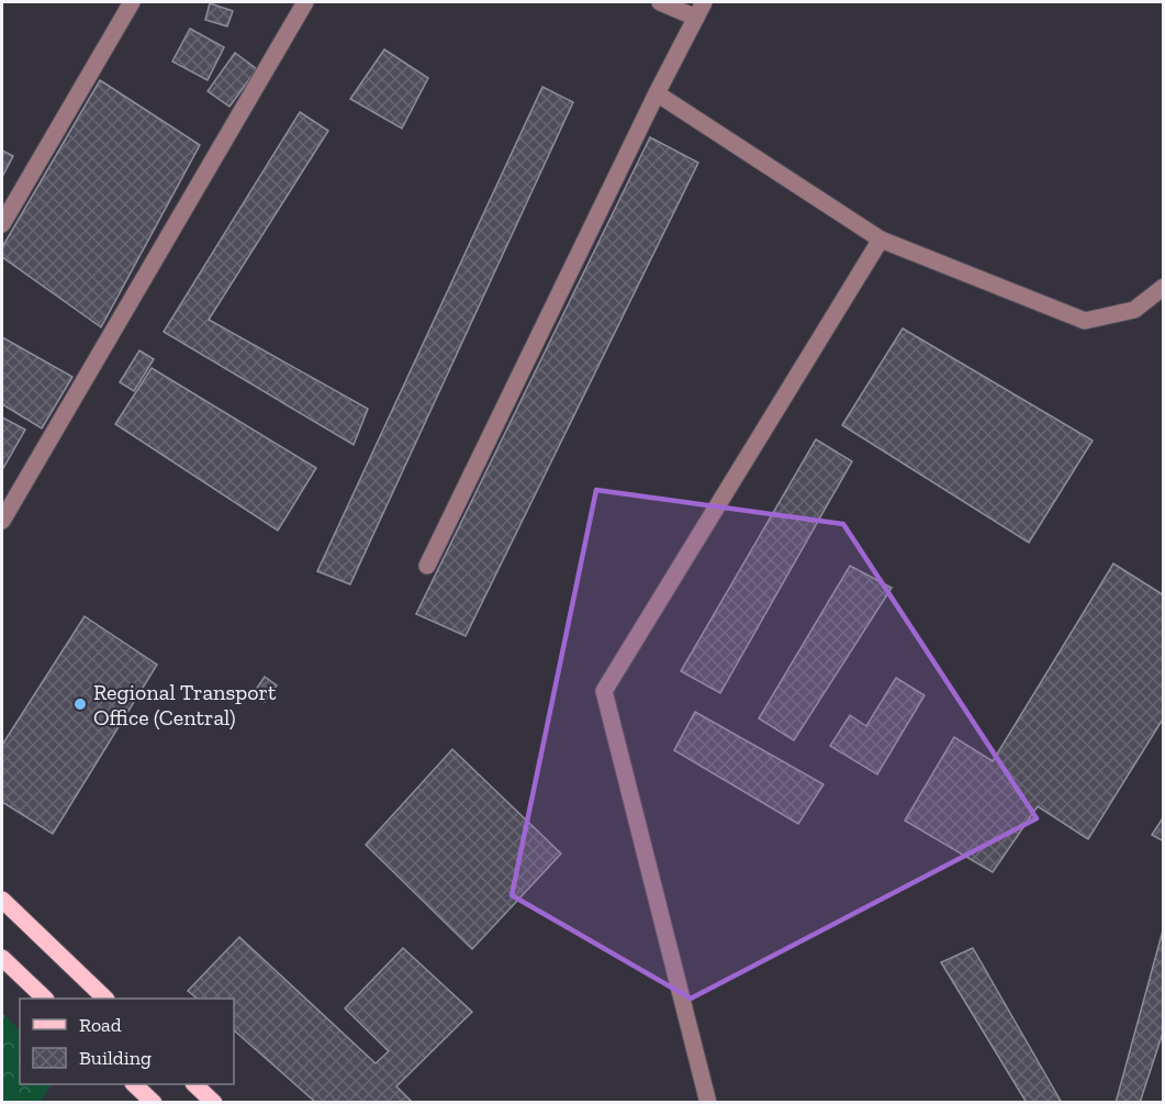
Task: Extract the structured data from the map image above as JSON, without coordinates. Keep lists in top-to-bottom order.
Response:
{
  "places": ["Regional Transport Office (Central)"],
  "legend": ["Road", "Building"]
}
